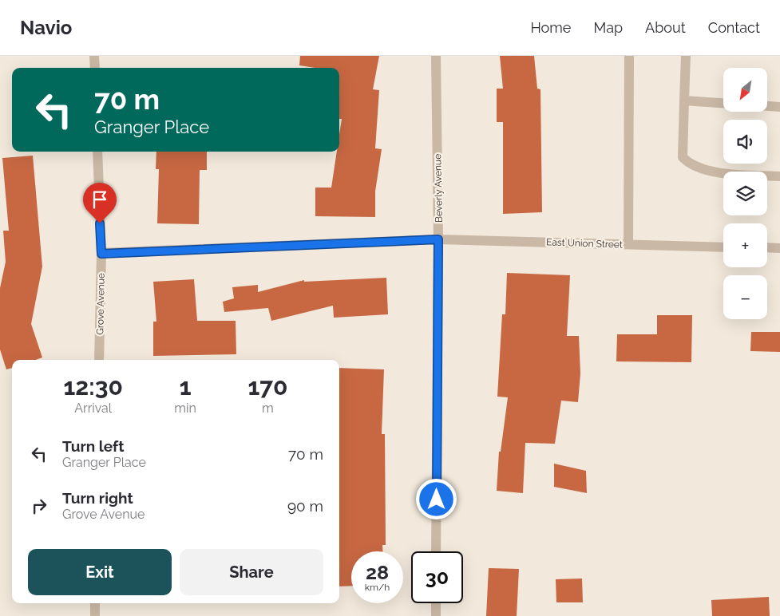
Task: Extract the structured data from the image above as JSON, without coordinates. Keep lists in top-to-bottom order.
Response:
{
  "streets": {
    "street": ["Beverly Avenue", "East Union Street", "Grove Avenue"]
  },
  "crossings": [
    ["Beverly Avenue", "East Union Street"],
    ["East Union Street", "Grove Avenue"]
  ],
  "north": "bottom left",
  "page": {
    "header": "Navio",
    "nav": [
      "Home",
      "Map",
      "About",
      "Contact"
    ],
    "map_buttons": ["+", "−"],
    "turn": ["70 m", "Granger Place"],
    "eta": [
      "12:30",
      "Arrival",
      "1",
      "min",
      "170",
      "m"
    ],
    "list": [
      {
        "name": "Turn left",
        "note": "Granger Place",
        "value": "70 m"
      },
      {
        "name": "Turn right",
        "note": "Grove Avenue",
        "value": "90 m"
      }
    ],
    "buttons": ["Exit", "Share"],
    "speed": "28 km/h",
    "limit": "30"
  }
}
